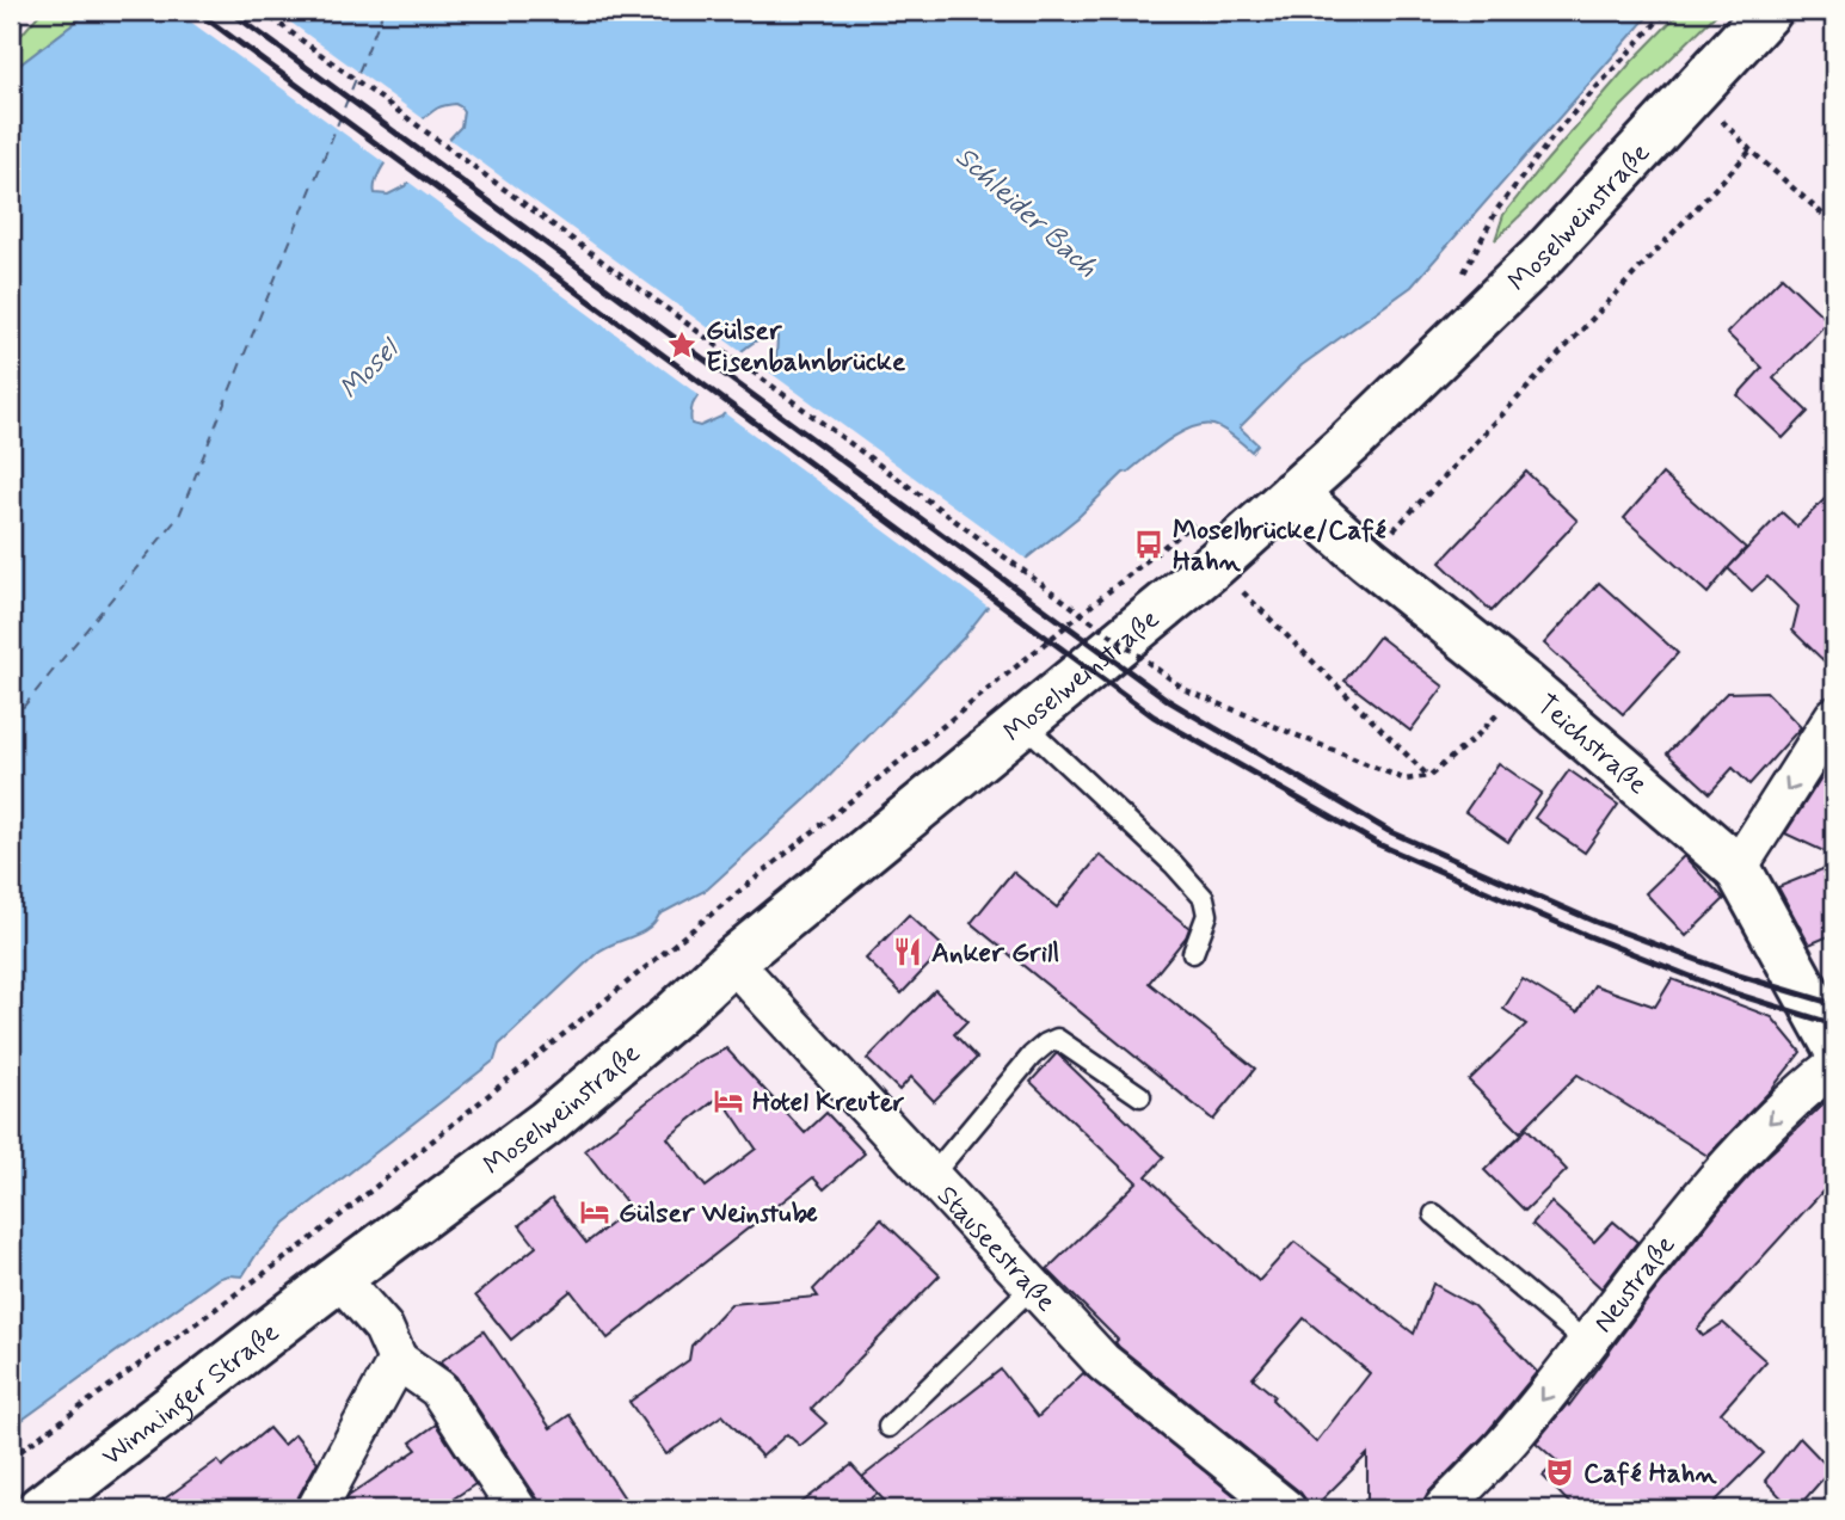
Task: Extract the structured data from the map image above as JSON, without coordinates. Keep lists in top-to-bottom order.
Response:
{
  "streets": {
    "main road": ["Moselweinstraße", "Teichstraße", "Winninger Straße"],
    "street": ["Stauseestraße", "Neustraße"]
  },
  "crossings": [
    ["Moselweinstraße", "Teichstraße"],
    ["Moselweinstraße", "Stauseestraße"],
    ["Moselweinstraße", "Winninger Straße"]
  ],
  "one_way": ["Neustraße"],
  "water": ["Schleider Bach", "Mosel"],
  "places": {
    "place": ["Gülser Eisenbahnbrücke"],
    "bus stop": ["Moselbrücke/Café Hahn"],
    "restaurant": ["Anker Grill"],
    "hotel": ["Hotel Kreuter", "Gülser Weinstube"],
    "theatre": ["Café Hahn"]
  }
}
